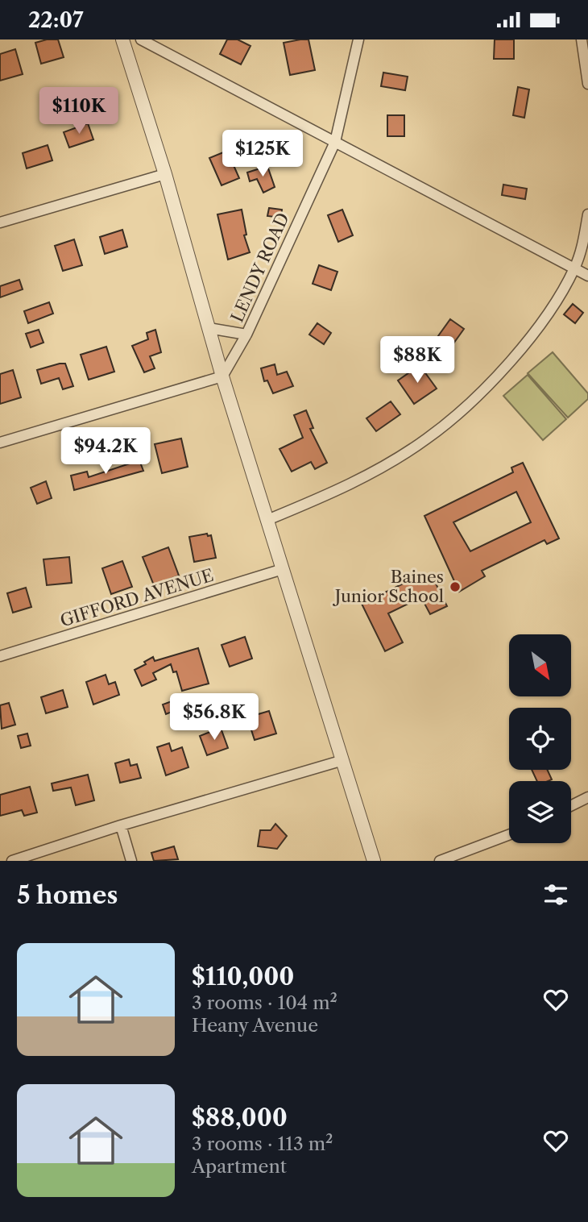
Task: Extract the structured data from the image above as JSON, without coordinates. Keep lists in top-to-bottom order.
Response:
{
  "streets": {
    "street": ["LENDY ROAD", "GIFFORD AVENUE"]
  },
  "places": ["Baines Junior School"],
  "north": "bottom right",
  "page": {
    "status": "22:07",
    "price": [
      "$110K",
      "$125K",
      "$88K",
      "$94.2K",
      "$56.8K"
    ],
    "heading": "5 homes",
    "list": [
      {
        "name": "$110,000",
        "note": "3 rooms · 104 m² · Heany Avenue"
      },
      {
        "name": "$88,000",
        "note": "3 rooms · 113 m² · Apartment"
      }
    ]
  }
}
